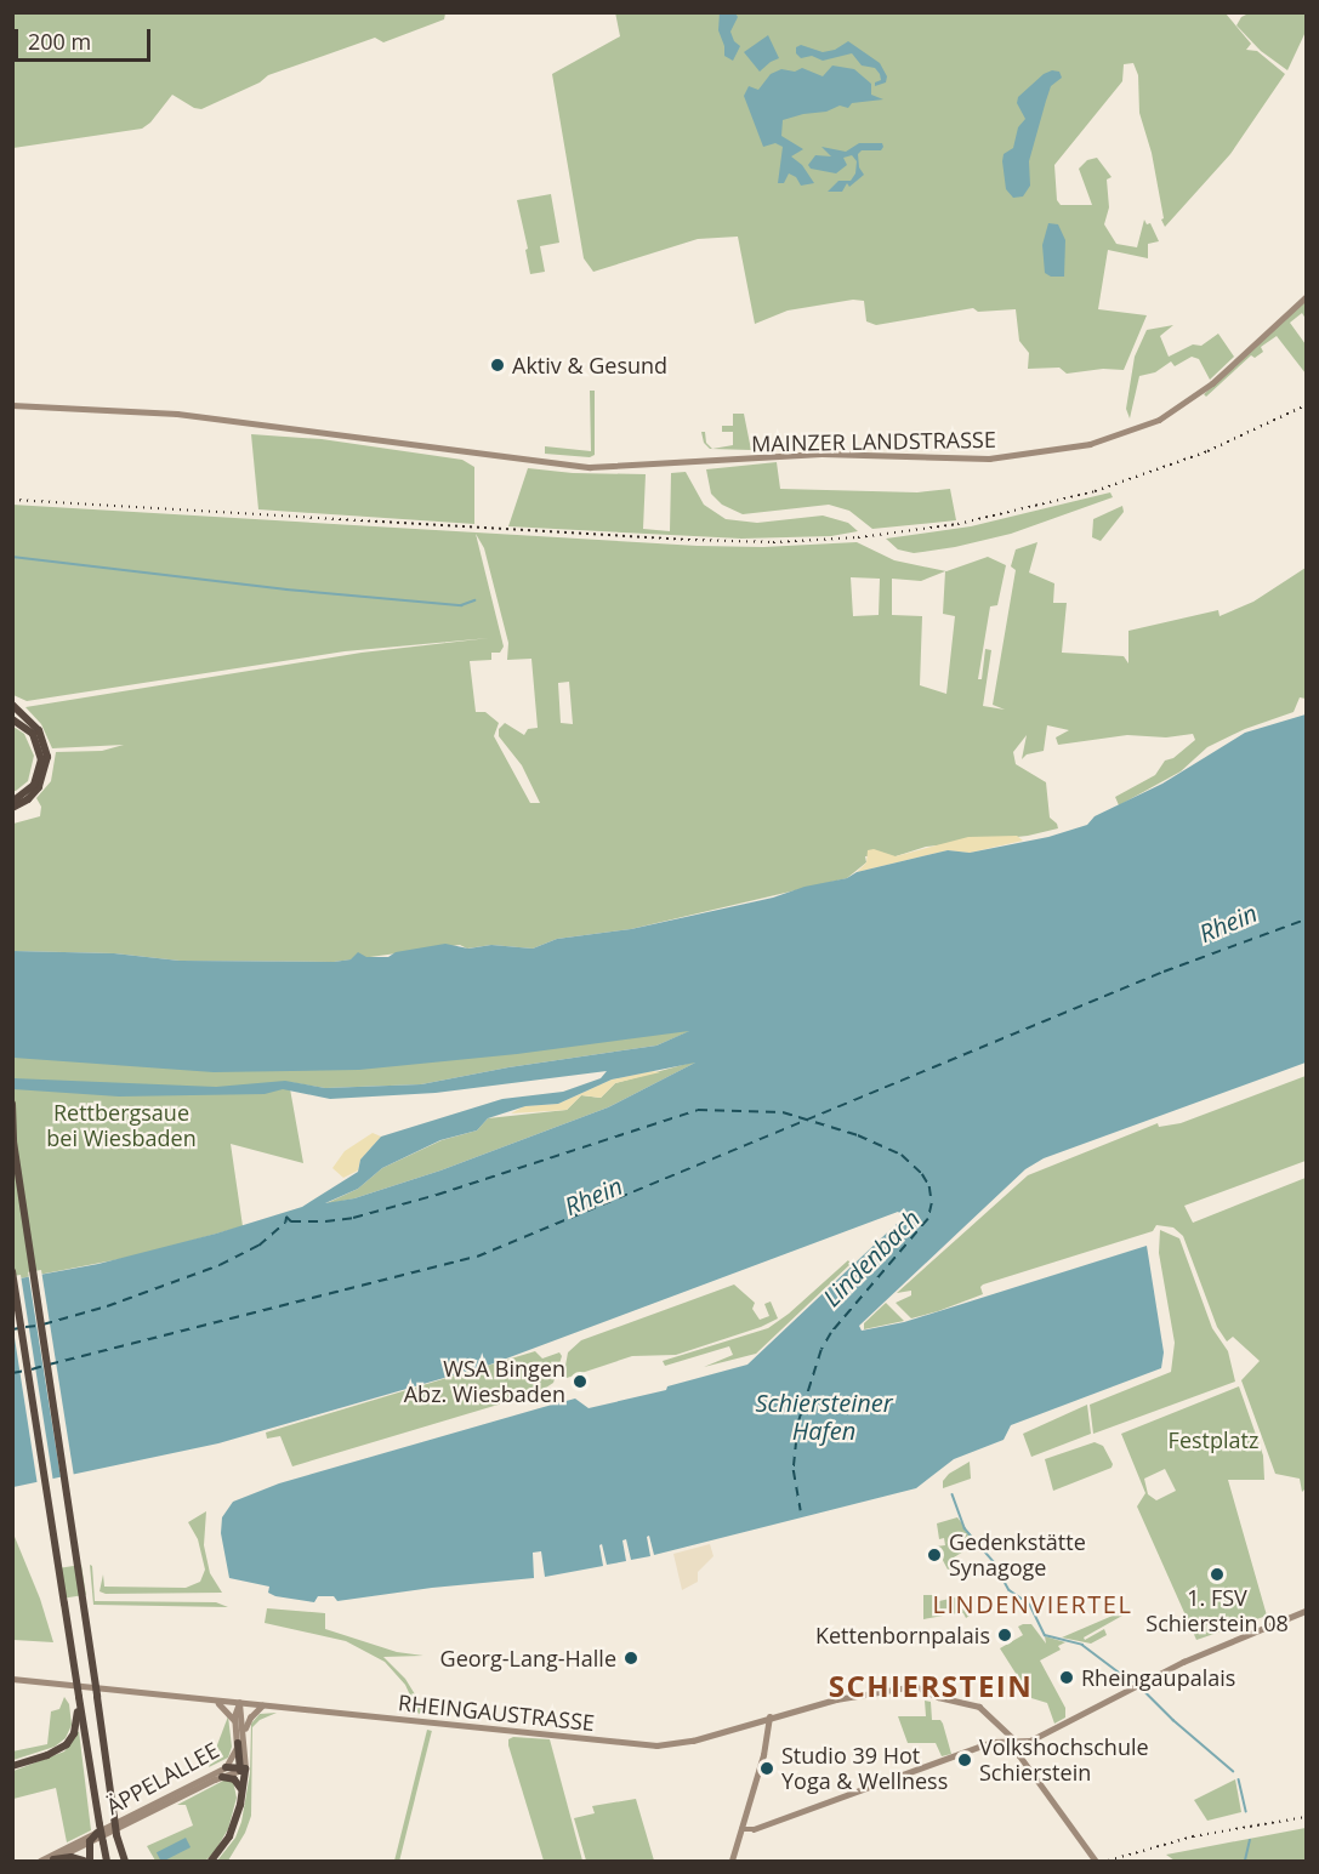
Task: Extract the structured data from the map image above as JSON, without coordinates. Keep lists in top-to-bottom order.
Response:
{
  "streets": {
    "main road": ["MAINZER LANDSTRASSE", "RHEINGAUSTRASSE", "ÄPPELALLEE"]
  },
  "crossings": [
    ["RHEINGAUSTRASSE", "ÄPPELALLEE"]
  ],
  "districts": ["LINDENVIERTEL", "SCHIERSTEIN"],
  "water": ["Rhein", "Lindenbach", "Schiersteiner Hafen"],
  "parks": ["Rettbergsaue bei Wiesbaden", "Festplatz"],
  "places": [
    "Aktiv & Gesund",
    "WSA Bingen Abz. Wiesbaden",
    "Gedenkstätte Synagoge",
    "1. FSV Schierstein 08",
    "Kettenbornpalais",
    "Georg-Lang-Halle",
    "Rheingaupalais",
    "Volkshochschule Schierstein",
    "Studio 39 Hot Yoga & Wellness"
  ],
  "scale_bar": "200 m"
}
